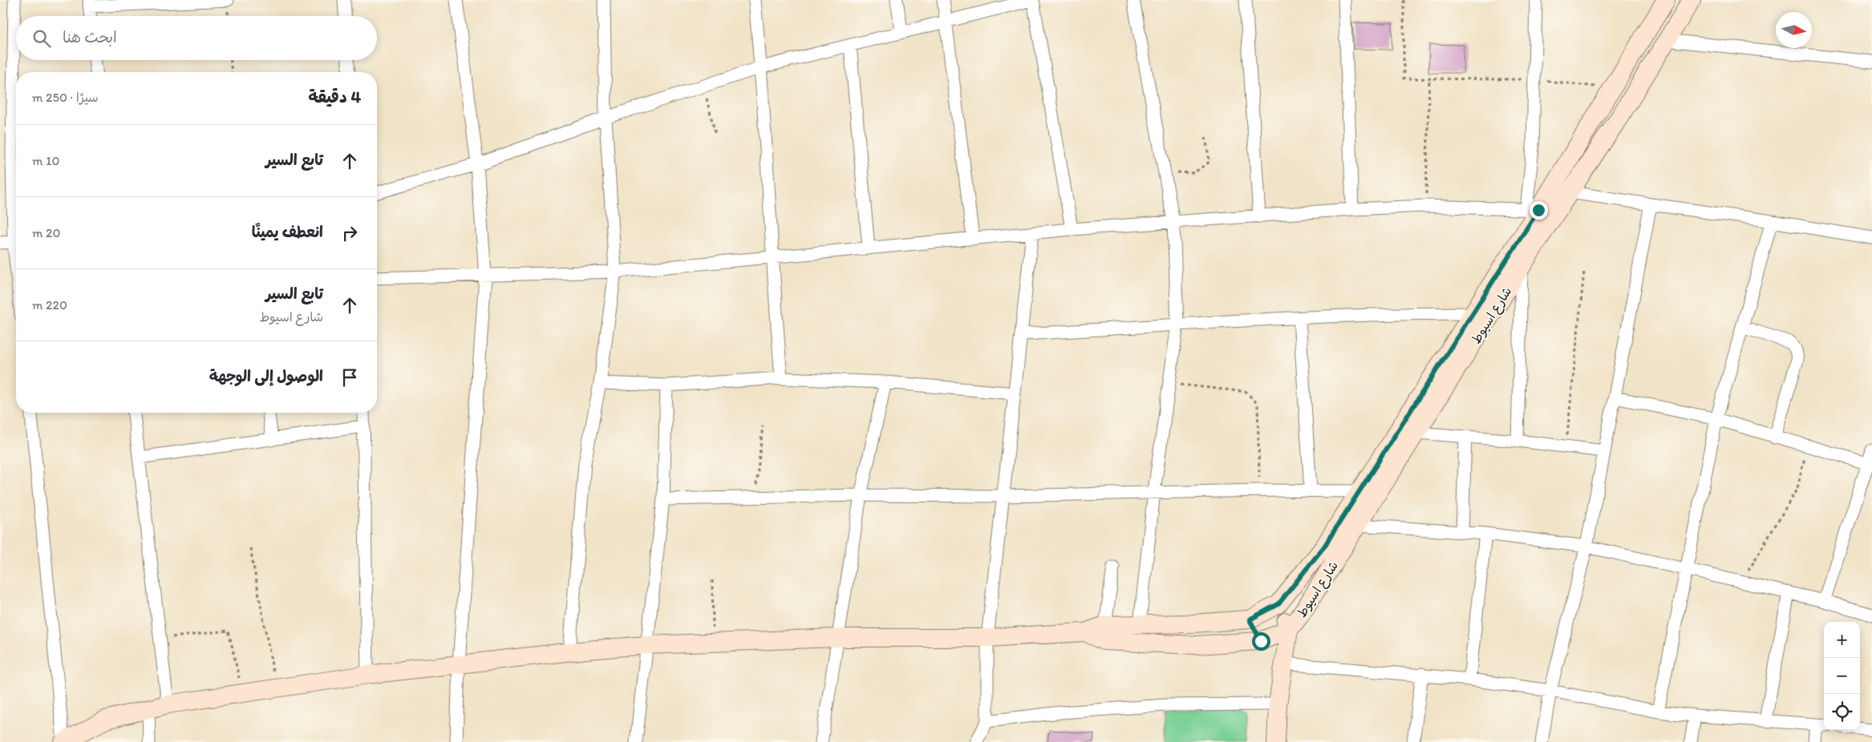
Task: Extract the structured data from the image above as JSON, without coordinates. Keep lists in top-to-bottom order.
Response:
{
  "streets": {
    "street": ["شارع اسيوط"]
  },
  "north": "right",
  "page": {
    "search": "ابحث هنا",
    "heading": ["4 دقيقة", "سيرًا · 250 m"],
    "list": [
      ["تابع السير", "10 m"],
      ["انعطف يمينًا", "20 m"],
      ["تابع السير", "شارع اسيوط", "220 m"],
      "الوصول إلى الوجهة"
    ],
    "map_buttons": ["+", "−"]
  }
}
